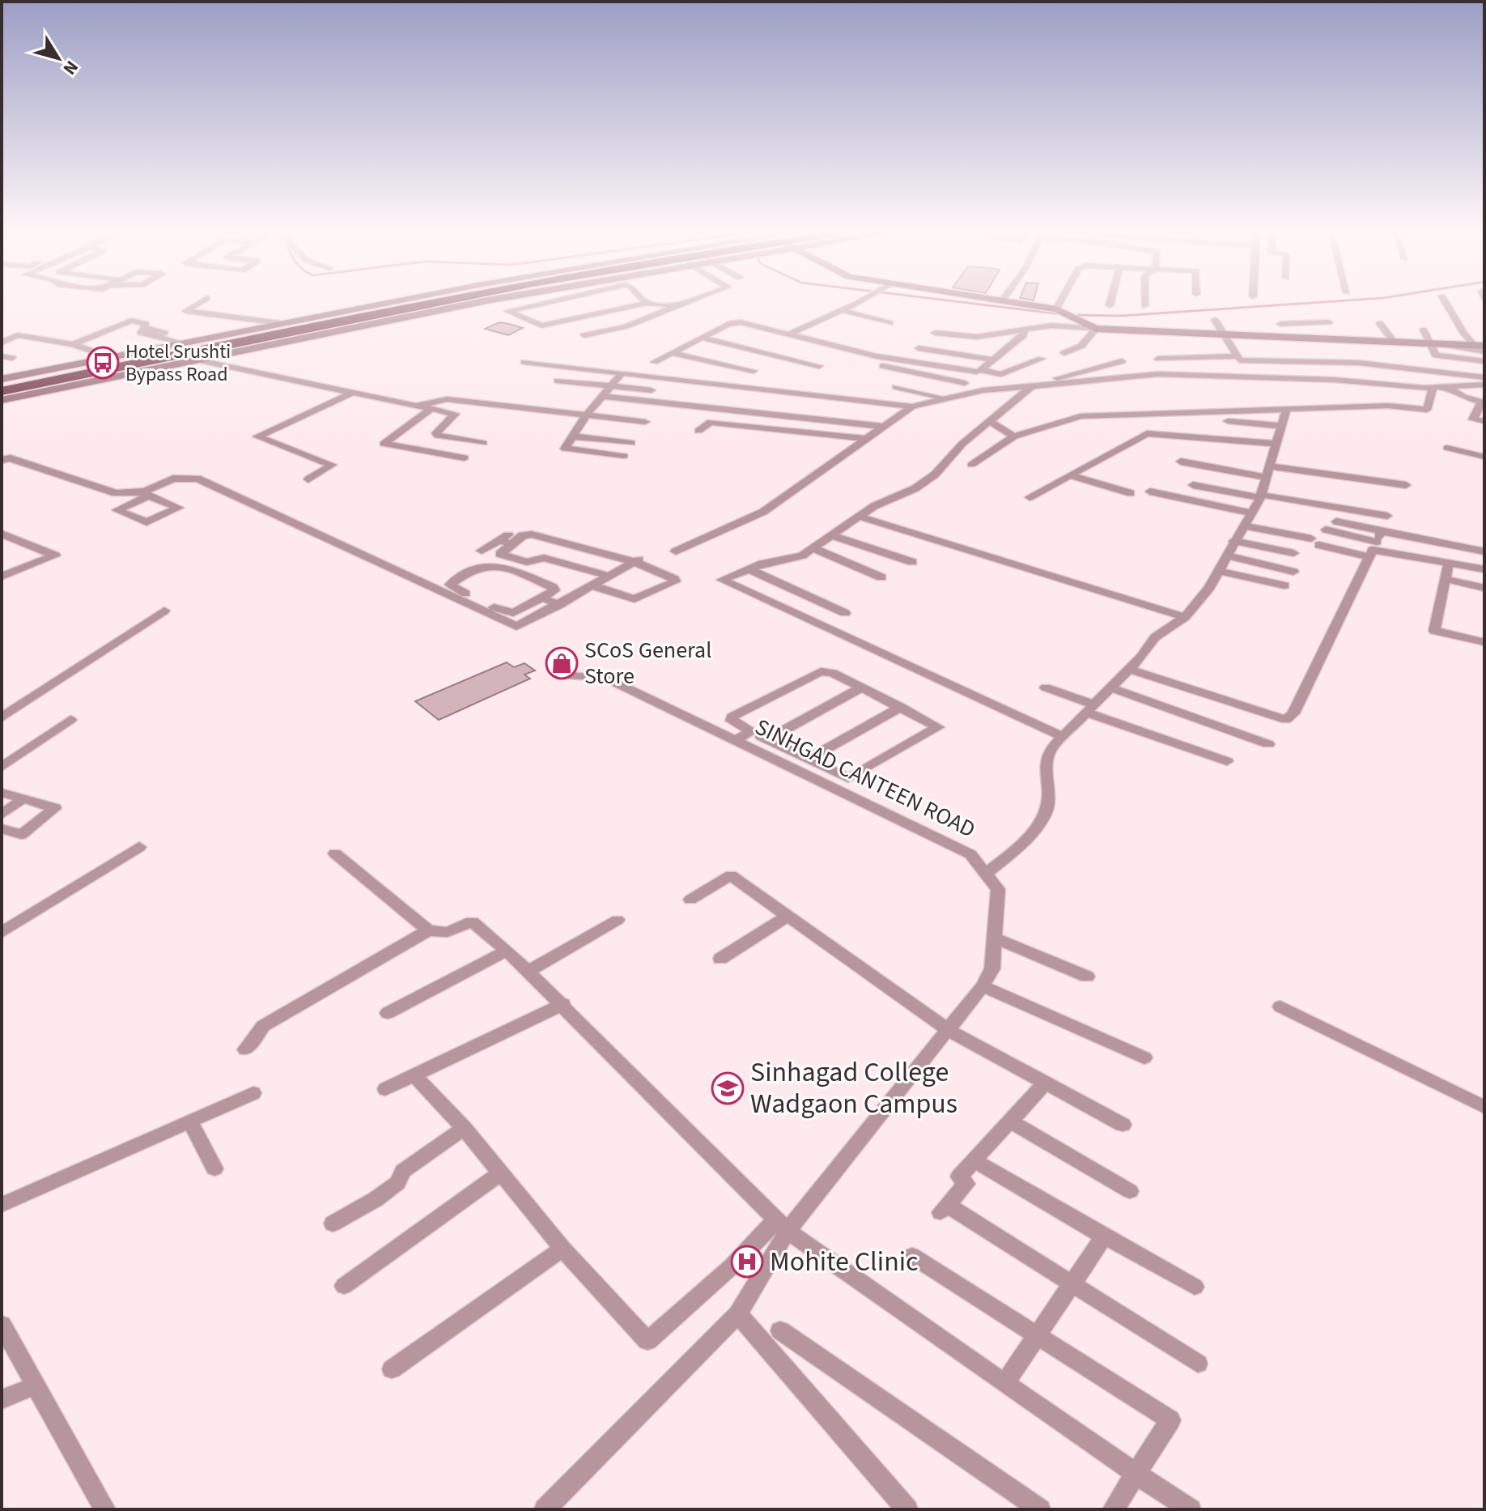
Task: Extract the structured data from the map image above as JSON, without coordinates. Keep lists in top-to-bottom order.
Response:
{
  "streets": {
    "street": ["SINHGAD CANTEEN ROAD"]
  },
  "places": {
    "bus stop": ["Hotel Srushti Bypass Road"],
    "shop": ["SCoS General Store"],
    "school or university": ["Sinhagad College Wadgaon Campus"],
    "hospital": ["Mohite Clinic"]
  },
  "north": "bottom right"
}
